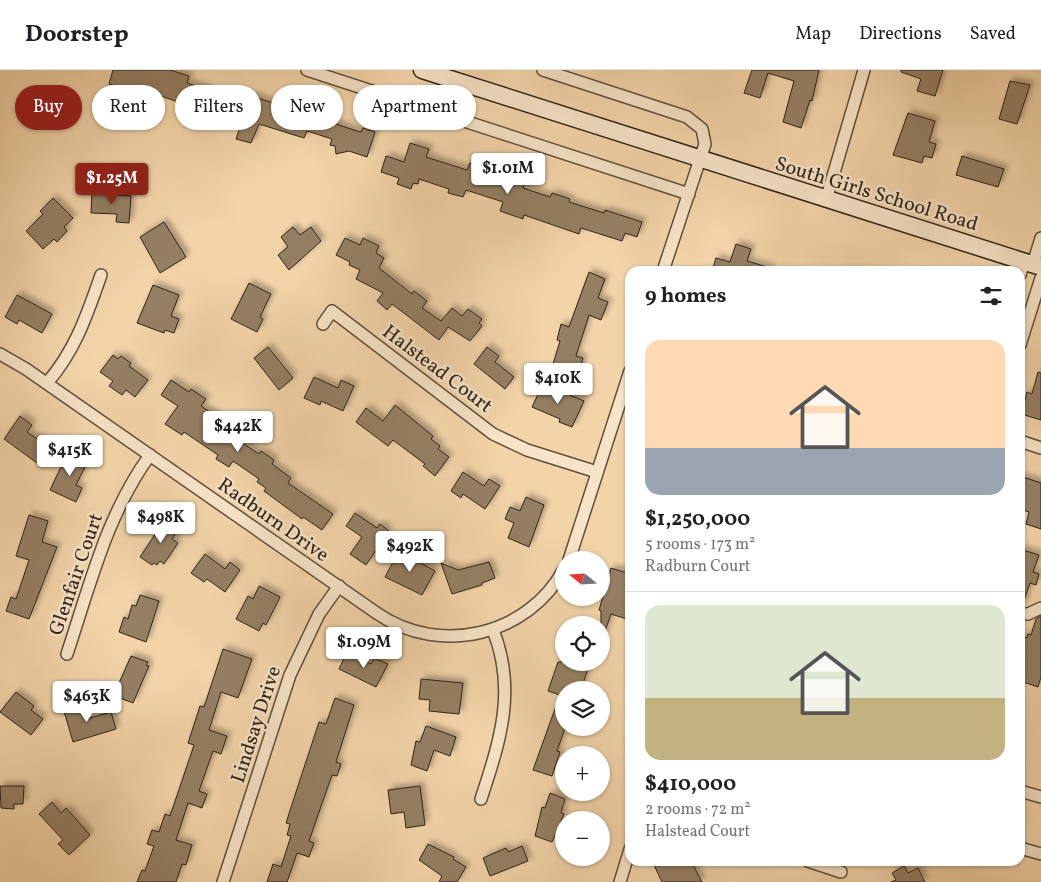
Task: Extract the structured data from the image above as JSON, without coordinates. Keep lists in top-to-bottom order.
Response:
{
  "streets": {
    "main road": ["South Girls School Road"],
    "street": [
      "Halstead Court",
      "Radburn Drive",
      "Glenfair Court",
      "Lindsay Drive"
    ]
  },
  "crossings": [
    ["Radburn Drive", "Glenfair Court"],
    ["Radburn Drive", "Lindsay Drive"]
  ],
  "north": "left",
  "page": {
    "header": "Doorstep",
    "nav": ["Map", "Directions", "Saved"],
    "chip": [
      "Buy",
      "Rent",
      "Filters",
      "New",
      "Apartment"
    ],
    "price": [
      "$1.01M",
      "$1.25M",
      "$410K",
      "$442K",
      "$415K",
      "$498K",
      "$492K",
      "$1.09M",
      "$463K"
    ],
    "heading": "9 homes",
    "list": [
      {
        "name": "$1,250,000",
        "note": "5 rooms · 173 m² · Radburn Court"
      },
      {
        "name": "$410,000",
        "note": "2 rooms · 72 m² · Halstead Court"
      }
    ],
    "map_buttons": ["+", "−"]
  }
}
